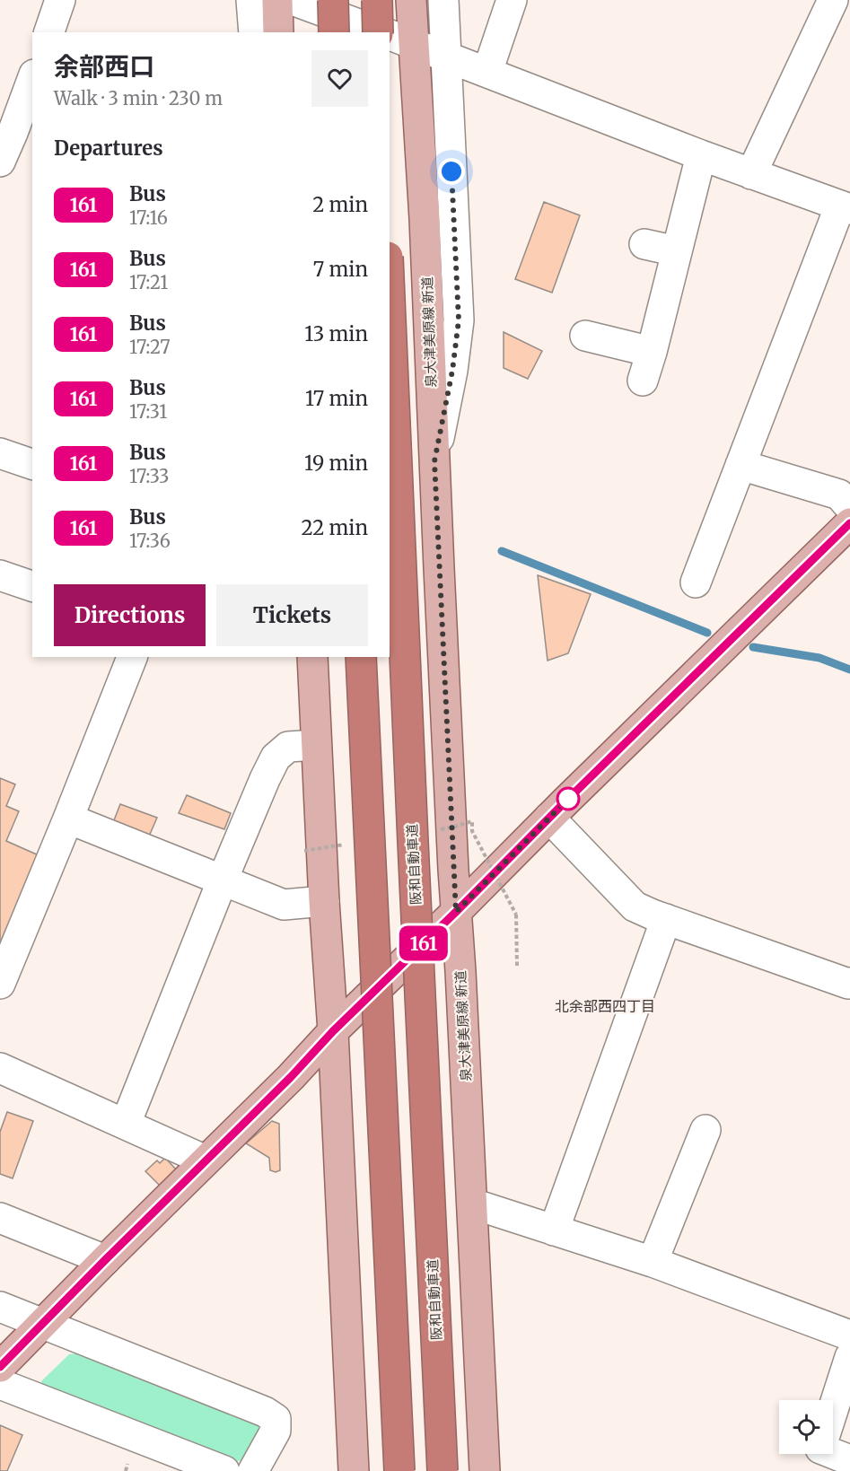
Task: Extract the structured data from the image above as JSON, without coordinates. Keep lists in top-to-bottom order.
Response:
{
  "streets": {
    "highway": ["阪和自動車道"],
    "main road": ["泉大津美原線 新道"]
  },
  "districts": ["北余部西四丁目"],
  "lines": ["bus line 161"],
  "page": {
    "on_map": "161",
    "heading": [
      ["余部西口", "Walk · 3 min · 230 m"],
      "Departures"
    ],
    "list": [
      {
        "mark": "161",
        "name": "Bus",
        "note": "17:16",
        "value": "2 min"
      },
      {
        "mark": "161",
        "name": "Bus",
        "note": "17:21",
        "value": "7 min"
      },
      {
        "mark": "161",
        "name": "Bus",
        "note": "17:27",
        "value": "13 min"
      },
      {
        "mark": "161",
        "name": "Bus",
        "note": "17:31",
        "value": "17 min"
      },
      {
        "mark": "161",
        "name": "Bus",
        "note": "17:33",
        "value": "19 min"
      },
      {
        "mark": "161",
        "name": "Bus",
        "note": "17:36",
        "value": "22 min"
      }
    ],
    "buttons": ["Directions", "Tickets"]
  }
}
